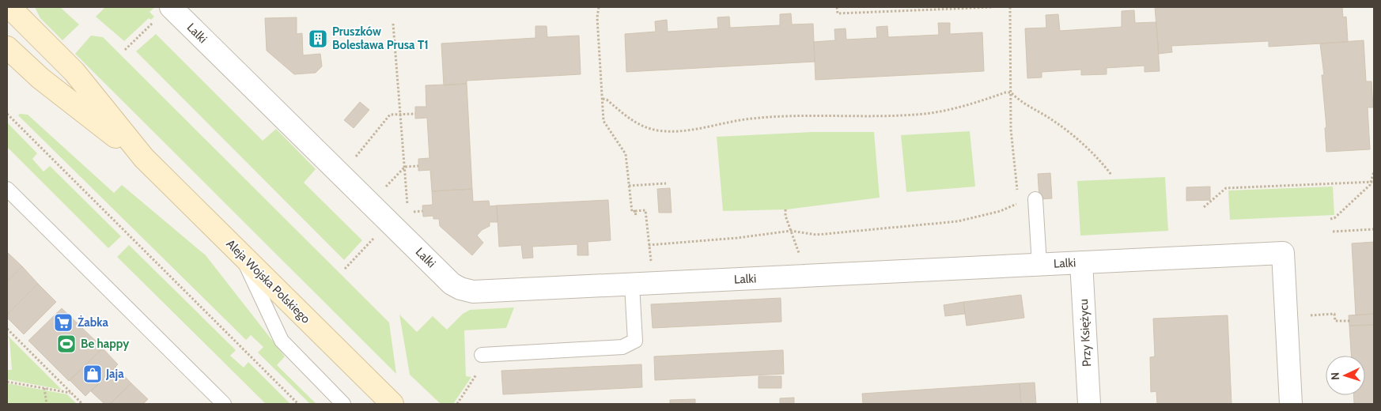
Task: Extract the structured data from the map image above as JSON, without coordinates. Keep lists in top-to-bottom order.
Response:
{
  "streets": {
    "main road": ["Aleja Wojska Polskiego"],
    "street": ["Lalki", "Przy Księżycu"]
  },
  "crossings": [
    ["Lalki", "Przy Księżycu"]
  ],
  "places": {
    "building": ["Pruszków Bolesława Prusa T1"],
    "supermarket": ["Żabka"],
    "sports": ["Be happy"],
    "shop": ["Jaja"]
  },
  "north": "left"
}
